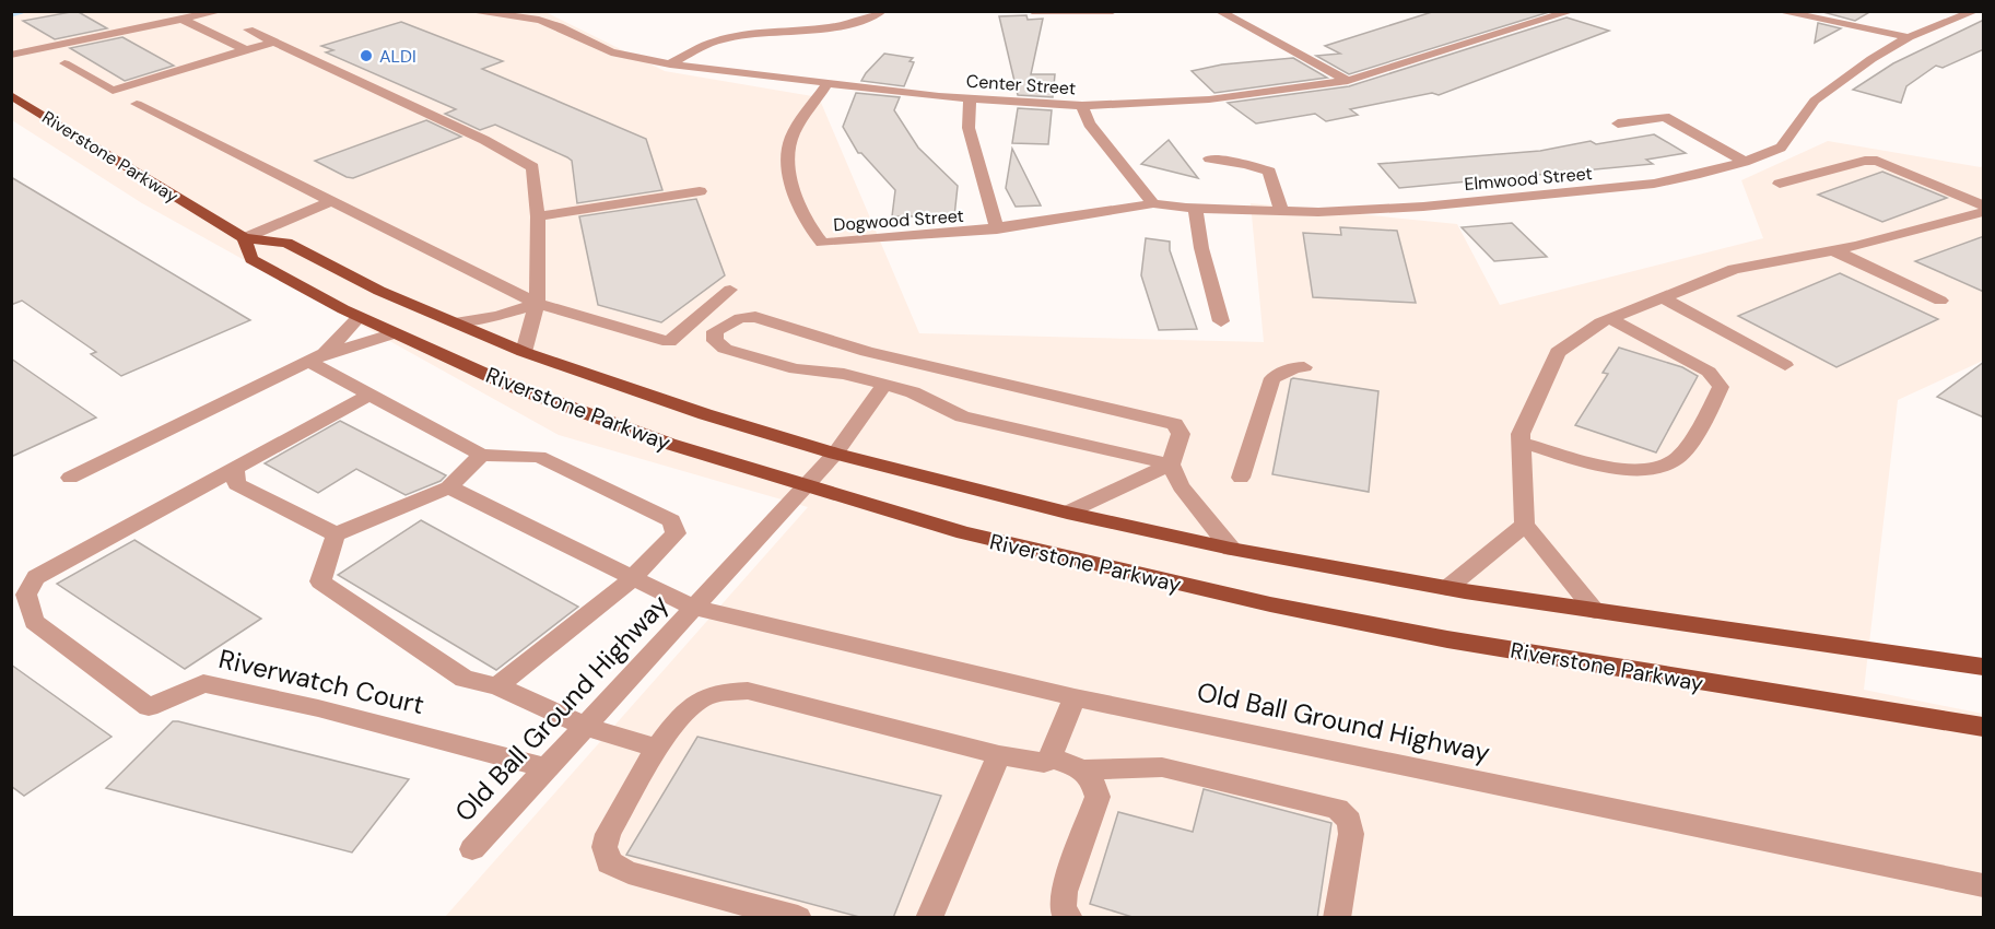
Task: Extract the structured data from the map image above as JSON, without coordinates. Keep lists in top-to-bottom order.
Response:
{
  "streets": {
    "main road": ["Riverstone Parkway"],
    "street": [
      "Center Street",
      "Elmwood Street",
      "Dogwood Street",
      "Riverwatch Court",
      "Old Ball Ground Highway"
    ]
  },
  "crossings": [
    ["Center Street", "Dogwood Street"],
    ["Riverstone Parkway", "Old Ball Ground Highway"],
    ["Elmwood Street", "Dogwood Street"],
    ["Riverwatch Court", "Old Ball Ground Highway"]
  ],
  "places": ["ALDI"]
}
